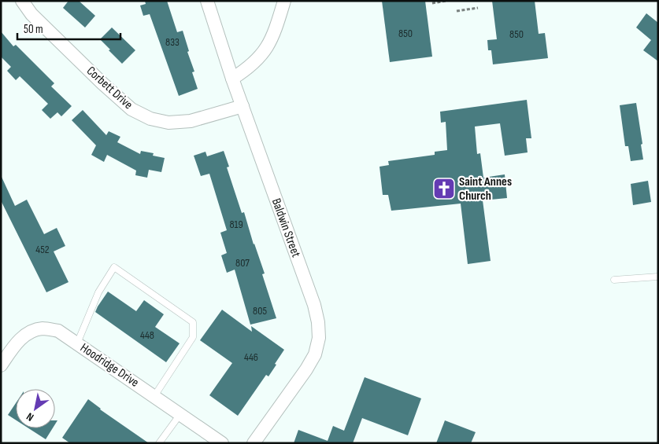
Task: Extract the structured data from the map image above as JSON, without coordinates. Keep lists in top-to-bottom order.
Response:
{
  "streets": {
    "street": ["Corbett Drive", "Baldwin Street", "Hoodridge Drive"]
  },
  "crossings": [
    ["Corbett Drive", "Baldwin Street"]
  ],
  "places": {
    "church": ["Saint Annes Church"]
  },
  "house_numbers": [
    "850",
    "850",
    "833",
    "819",
    "452",
    "807",
    "805",
    "448",
    "446"
  ],
  "scale_bar": "50 m",
  "north": "bottom left"
}
